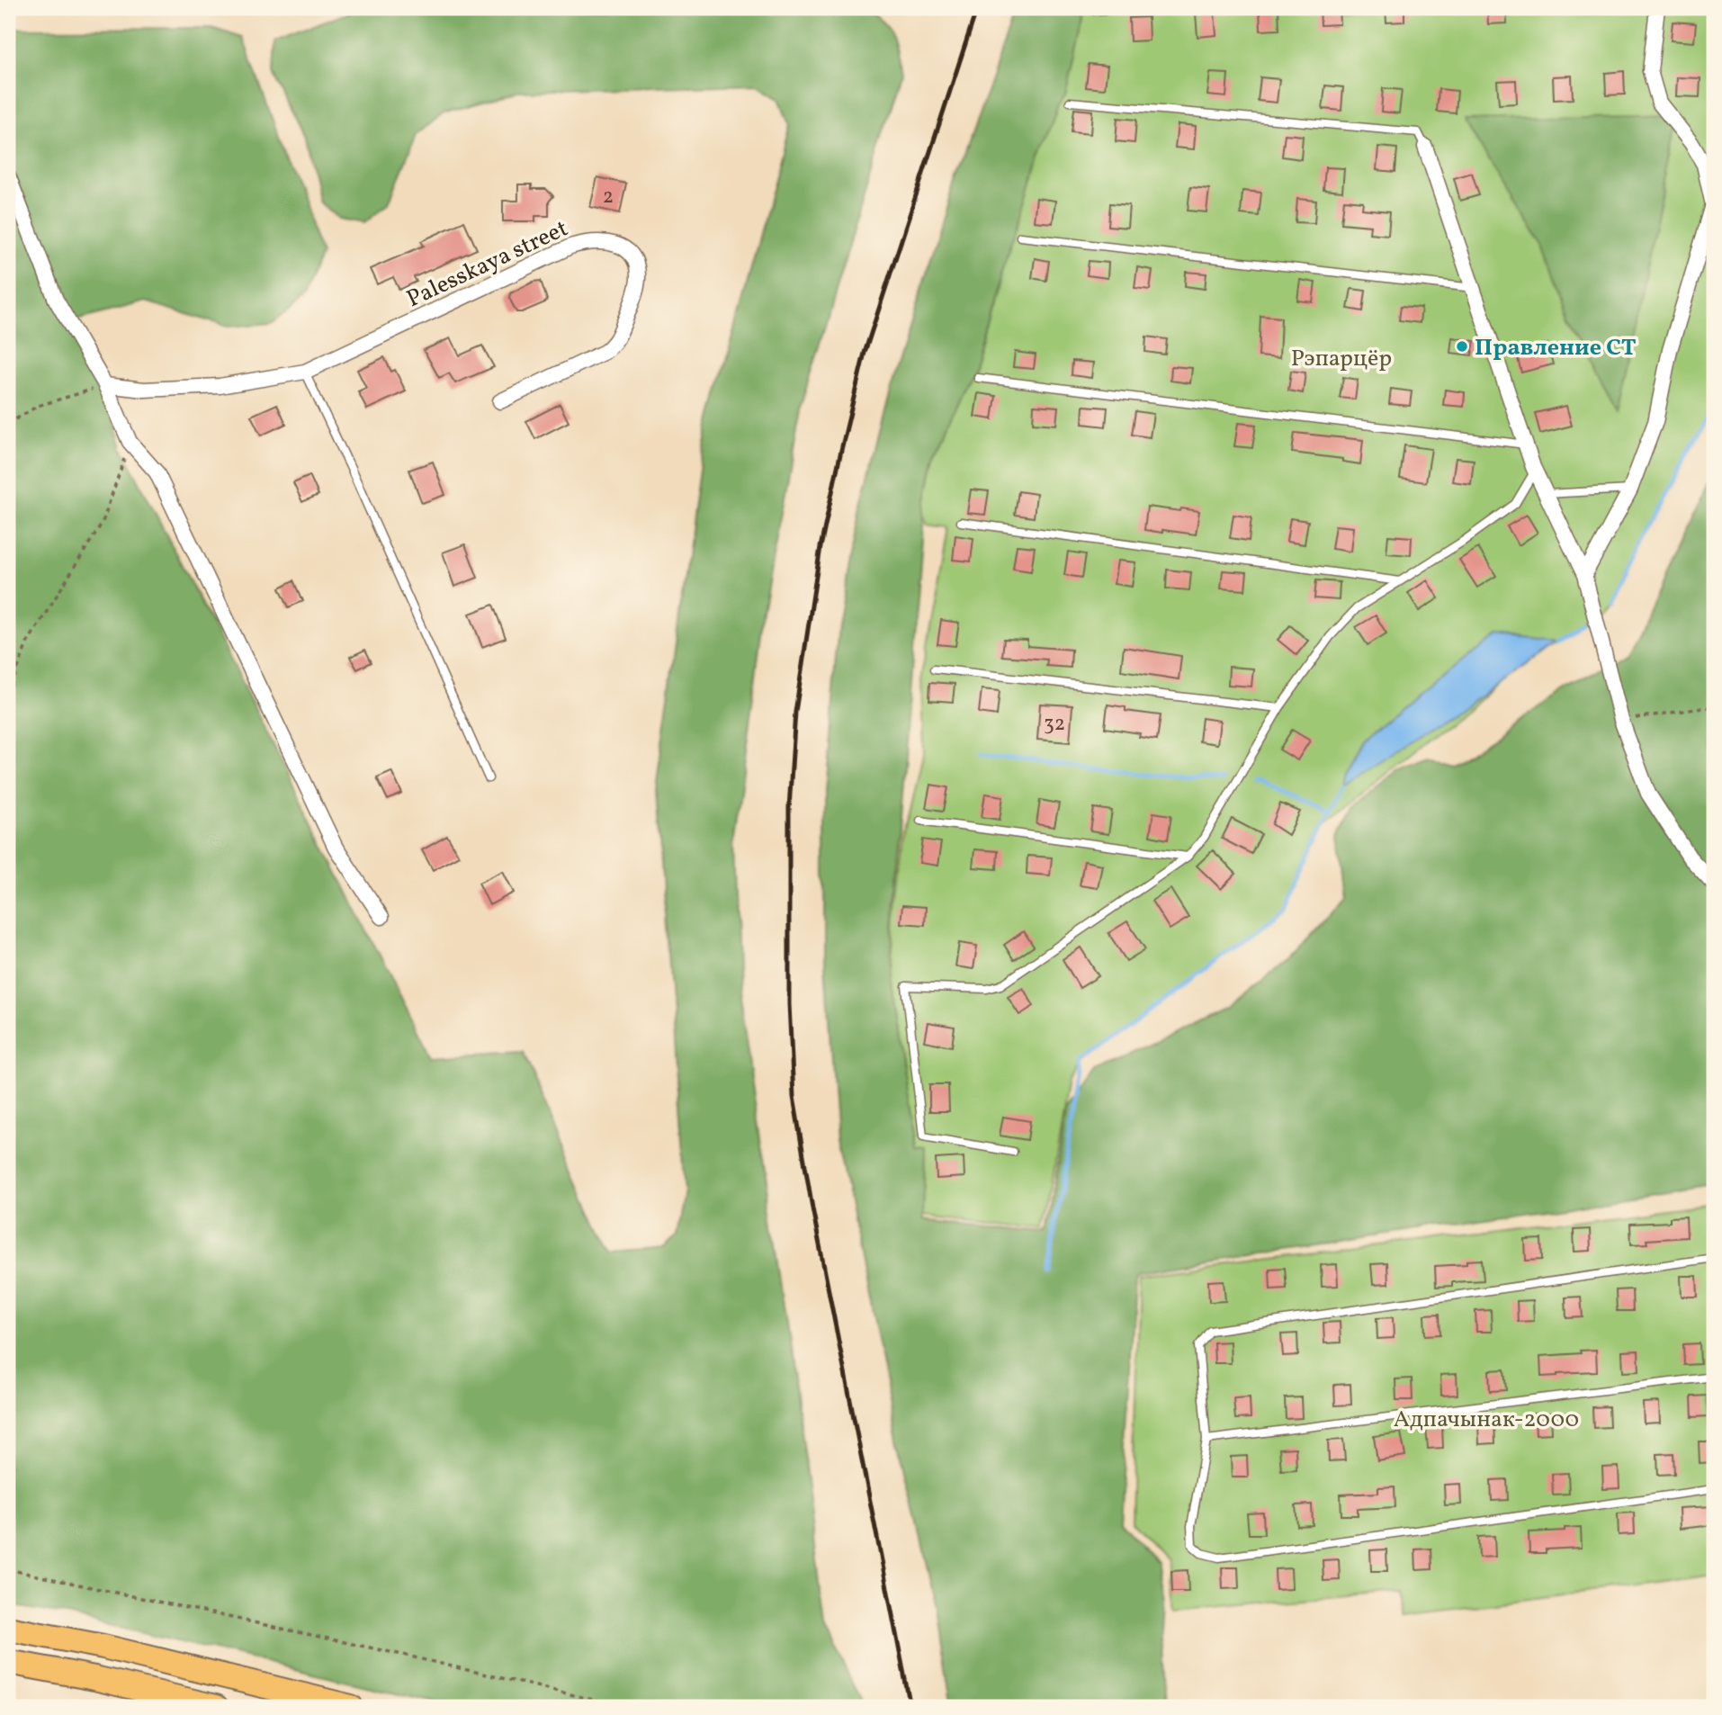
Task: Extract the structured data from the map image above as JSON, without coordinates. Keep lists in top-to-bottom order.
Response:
{
  "streets": {
    "street": ["Palesskaya street"]
  },
  "parks": ["Рэпарцёр", "Адпачынак-2000"],
  "places": ["Правление СТ"],
  "house_numbers": ["2", "32"]
}
